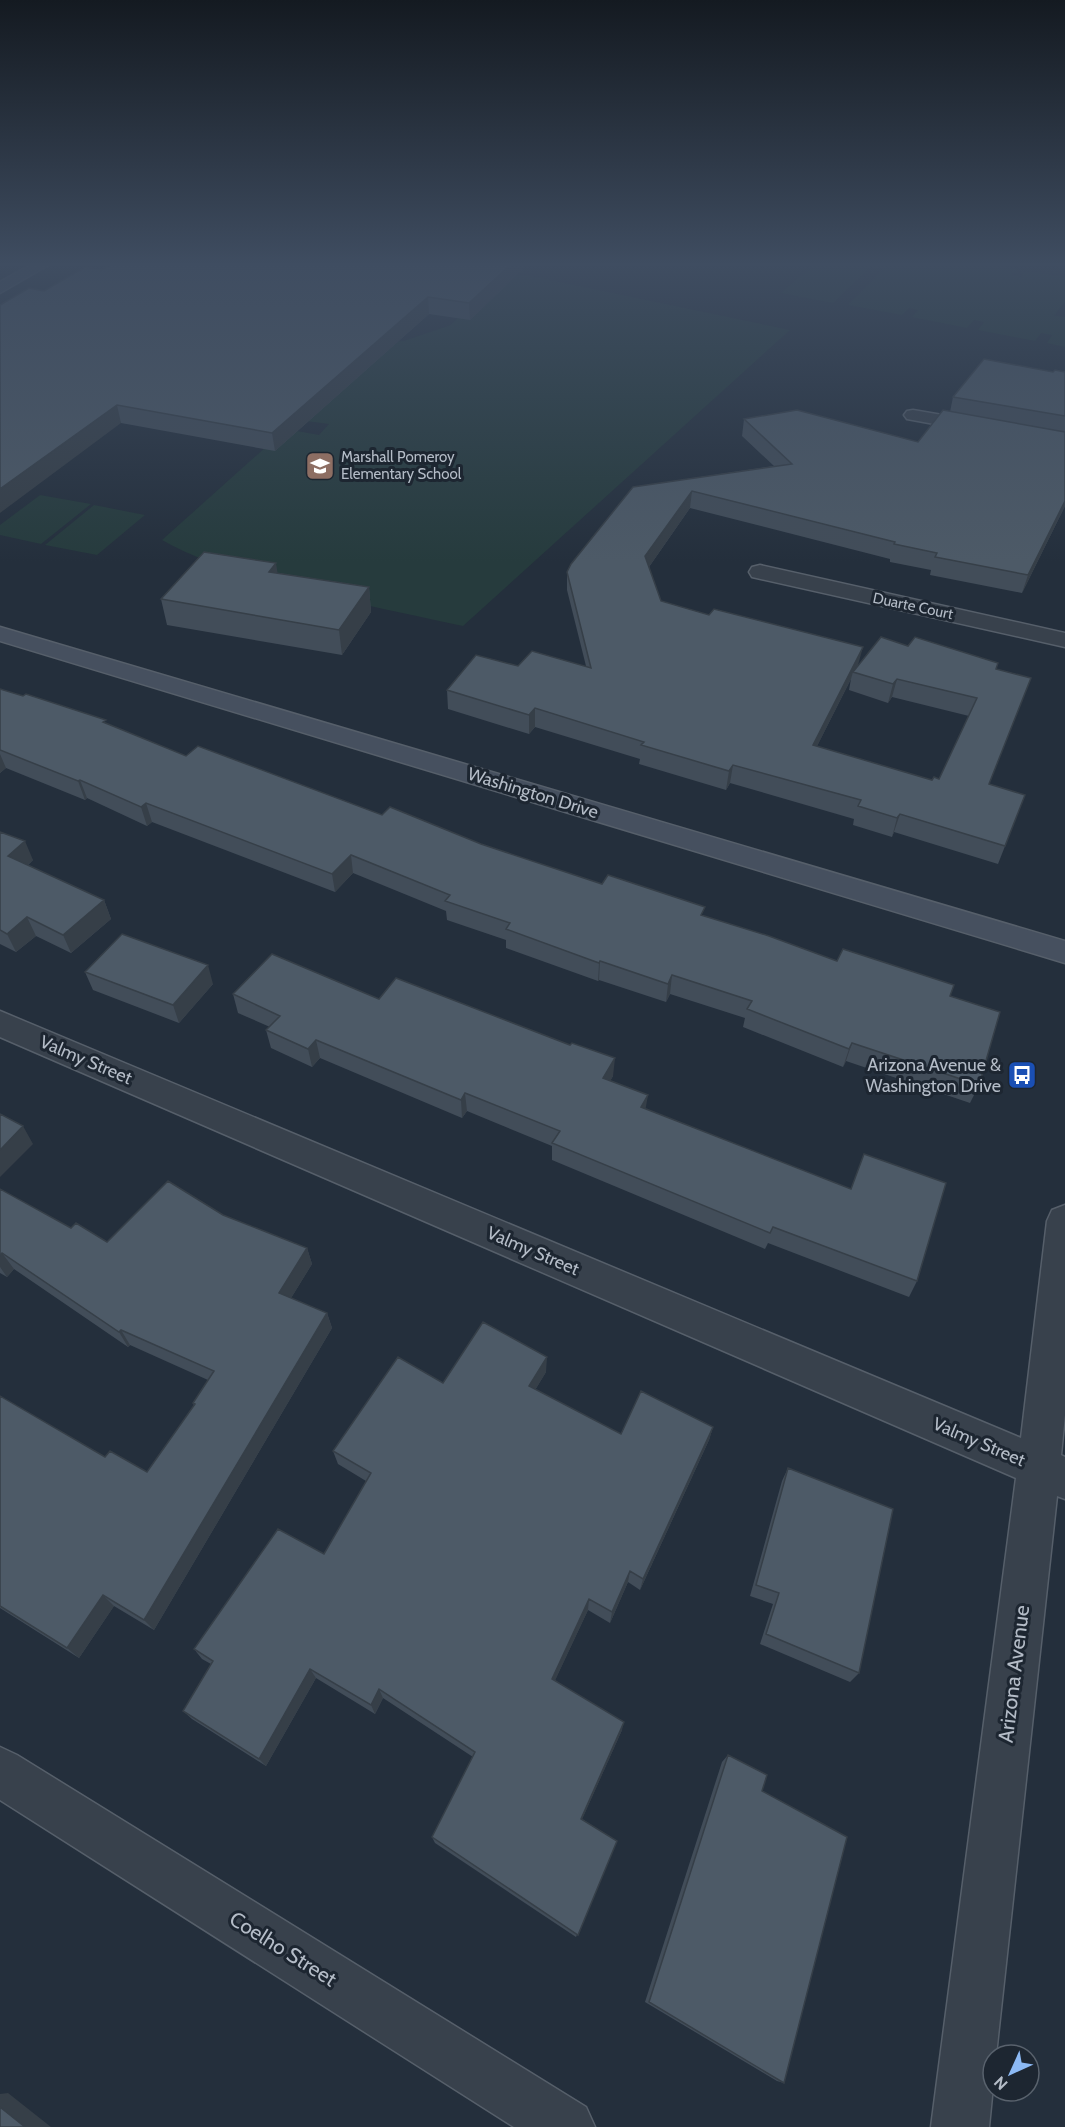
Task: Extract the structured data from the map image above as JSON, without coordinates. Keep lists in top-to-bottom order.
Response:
{
  "streets": {
    "street": [
      "Duarte Court",
      "Washington Drive",
      "Valmy Street",
      "Arizona Avenue",
      "Coelho Street"
    ]
  },
  "crossings": [
    ["Valmy Street", "Arizona Avenue"]
  ],
  "places": {
    "school or university": ["Marshall Pomeroy Elementary School"],
    "bus stop": ["Arizona Avenue & Washington Drive"]
  },
  "north": "bottom left"
}
